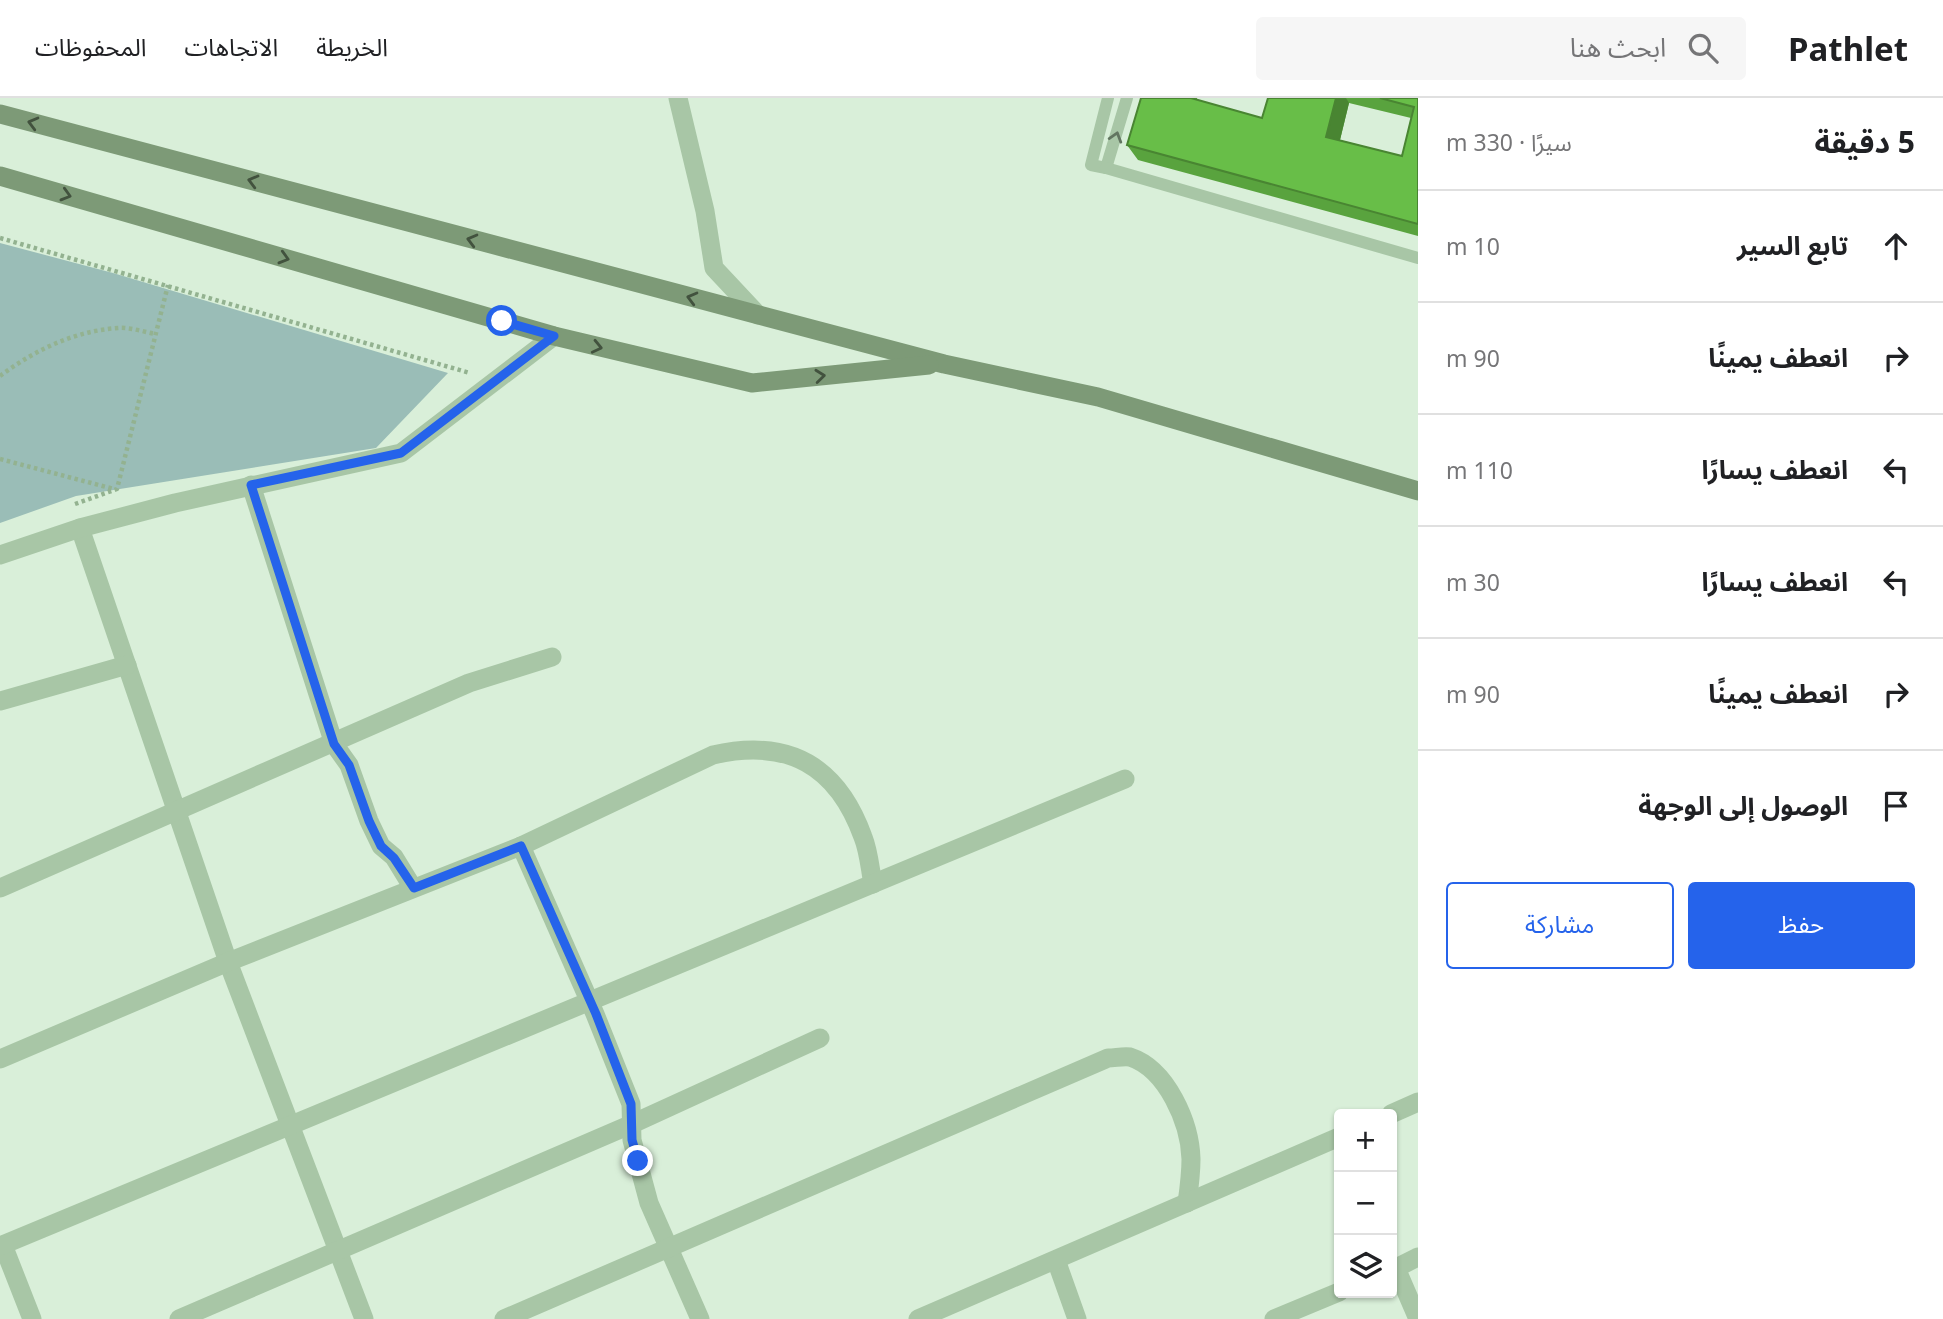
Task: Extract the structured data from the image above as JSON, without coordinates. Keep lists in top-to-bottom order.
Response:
{
  "page": {
    "header": "Pathlet",
    "search": "ابحث هنا",
    "nav": ["الخريطة", "الاتجاهات", "المحفوظات"],
    "heading": ["5 دقيقة", "سيرًا · 330 m"],
    "list": [
      ["تابع السير", "10 m"],
      ["انعطف يمينًا", "90 m"],
      ["انعطف يسارًا", "110 m"],
      ["انعطف يسارًا", "30 m"],
      ["انعطف يمينًا", "90 m"],
      "الوصول إلى الوجهة"
    ],
    "buttons": ["حفظ", "مشاركة"],
    "map_buttons": ["+", "−"]
  }
}
